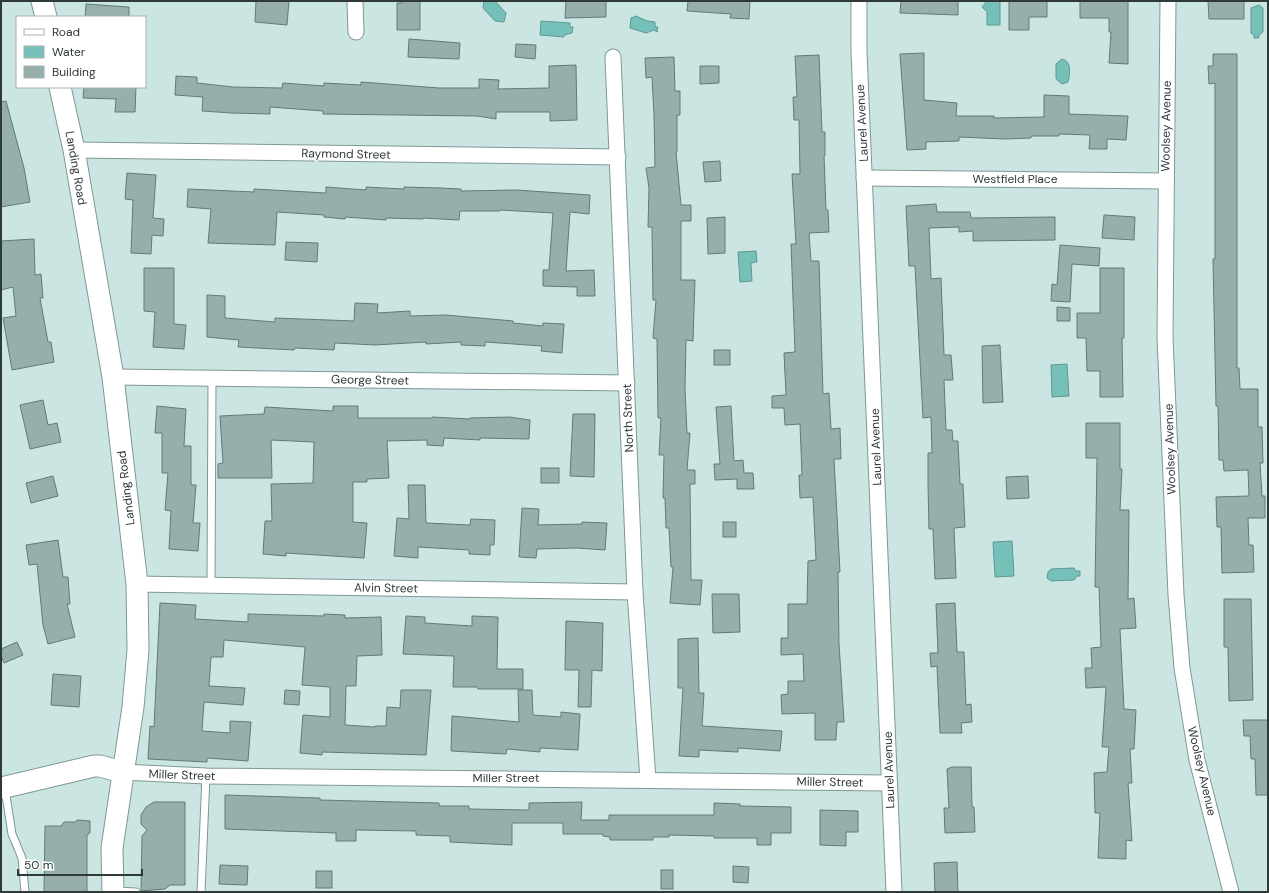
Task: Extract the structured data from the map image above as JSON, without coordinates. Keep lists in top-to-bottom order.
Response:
{
  "streets": {
    "street": [
      "Laurel Avenue",
      "Woolsey Avenue",
      "Raymond Street",
      "Landing Road",
      "Westfield Place",
      "George Street",
      "North Street",
      "Alvin Street",
      "Miller Street"
    ]
  },
  "crossings": [
    ["Laurel Avenue", "Westfield Place"],
    ["Laurel Avenue", "Miller Street"],
    ["Woolsey Avenue", "Westfield Place"],
    ["Raymond Street", "Landing Road"],
    ["Raymond Street", "North Street"],
    ["Landing Road", "George Street"],
    ["Landing Road", "Alvin Street"],
    ["Landing Road", "Miller Street"],
    ["George Street", "North Street"],
    ["North Street", "Alvin Street"],
    ["North Street", "Miller Street"]
  ],
  "legend": ["Road", "Water", "Building"],
  "scale_bar": "50 m"
}
